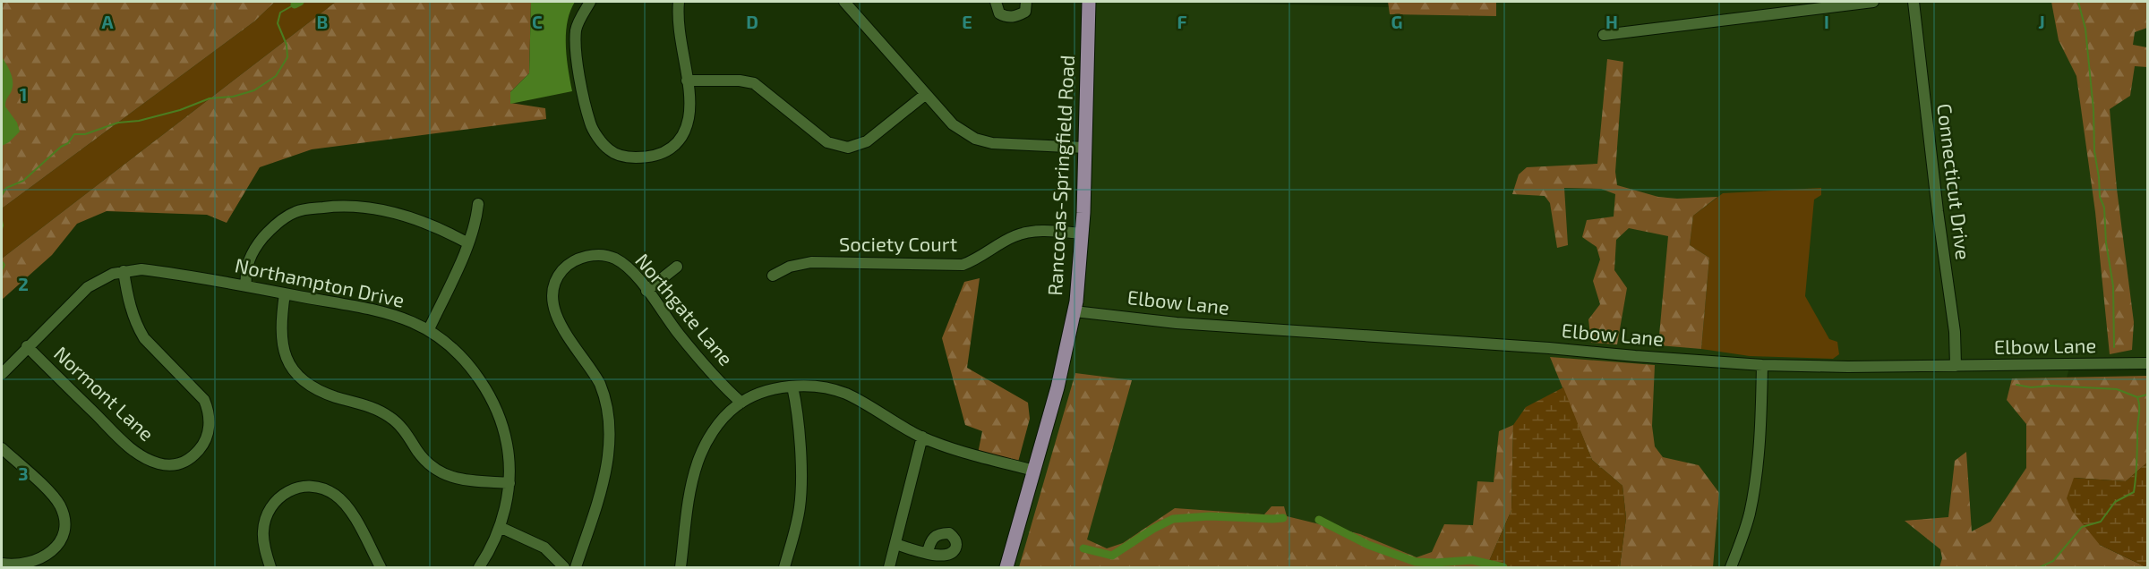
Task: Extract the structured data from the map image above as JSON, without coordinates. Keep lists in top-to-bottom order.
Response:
{
  "streets": {
    "main road": ["Rancocas-Springfield Road"],
    "street": [
      "Connecticut Drive",
      "Society Court",
      "Northampton Drive",
      "Elbow Lane",
      "Northgate Lane",
      "Normont Lane"
    ]
  },
  "crossings": [
    ["Rancocas-Springfield Road", "Society Court"],
    ["Rancocas-Springfield Road", "Elbow Lane"],
    ["Connecticut Drive", "Elbow Lane"],
    ["Northampton Drive", "Normont Lane"]
  ],
  "grid": {
    "columns": [
      "A",
      "B",
      "C",
      "D",
      "E",
      "F",
      "G",
      "H",
      "I",
      "J"
    ],
    "rows": ["1", "2", "3"]
  }
}
